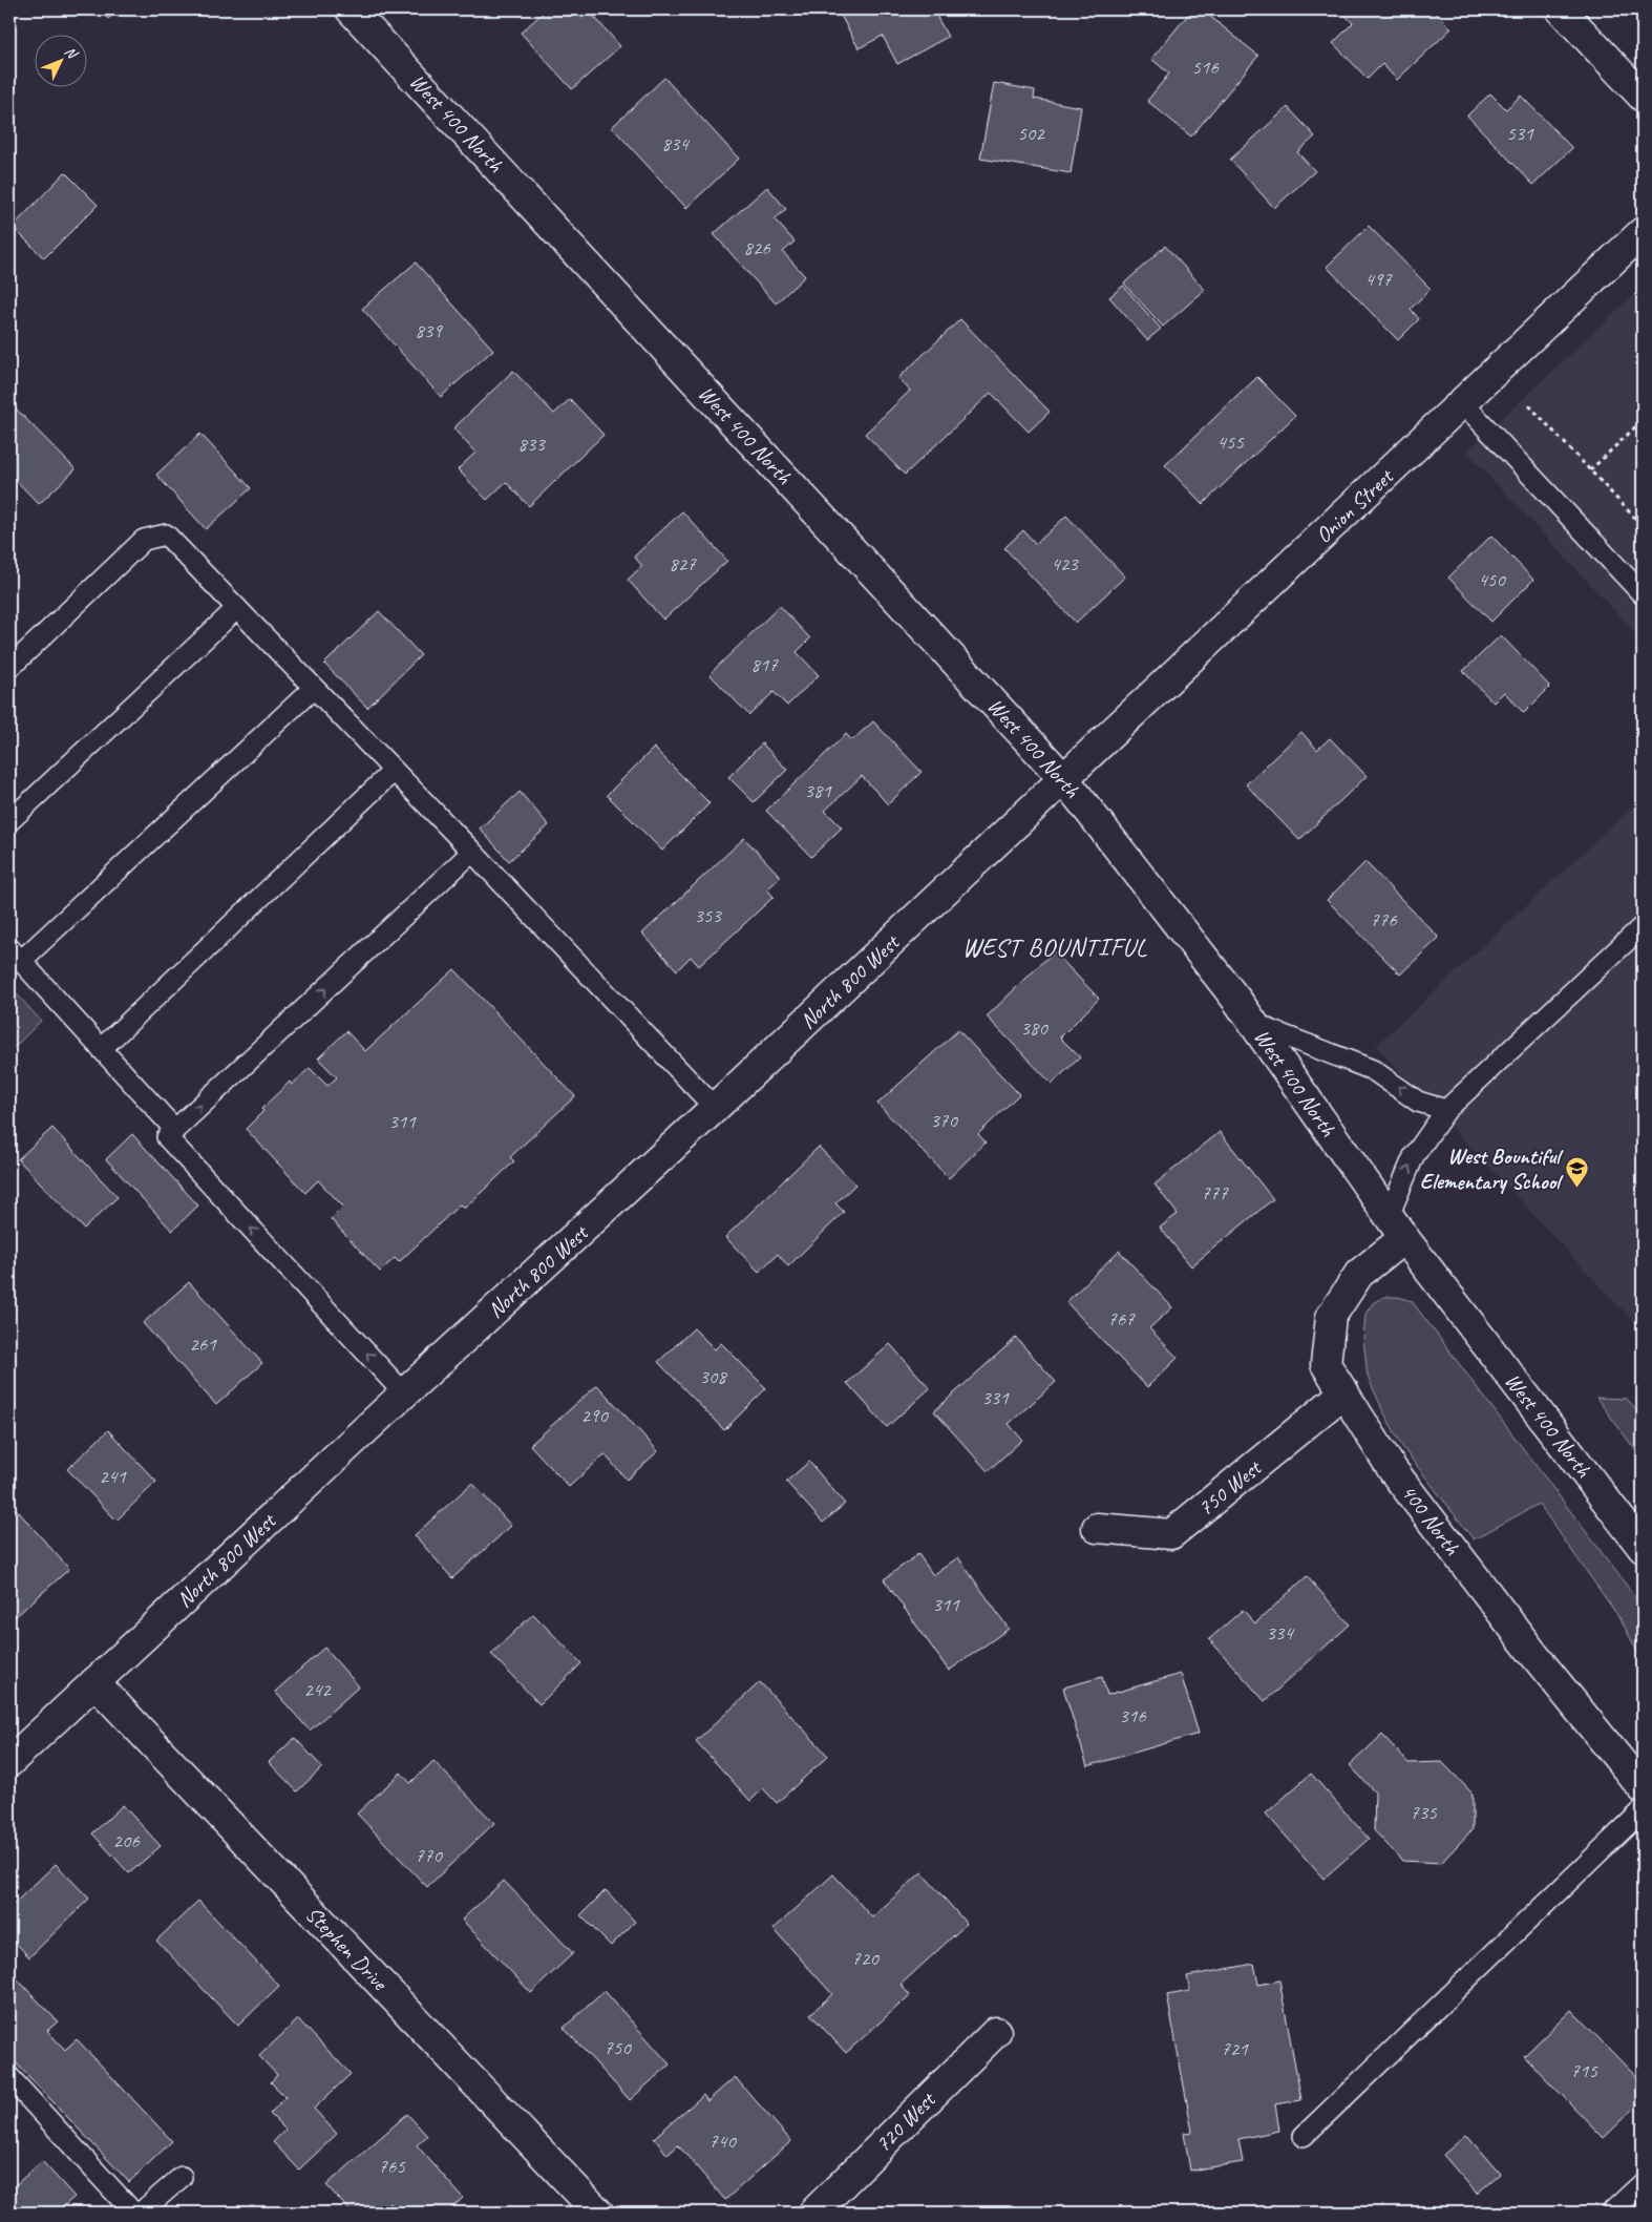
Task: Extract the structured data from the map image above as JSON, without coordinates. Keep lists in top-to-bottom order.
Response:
{
  "streets": {
    "street": [
      "West 400 North",
      "Onion Street",
      "North 800 West",
      "750 West",
      "400 North",
      "Stephen Drive",
      "720 West"
    ]
  },
  "crossings": [
    ["West 400 North", "Onion Street"],
    ["West 400 North", "North 800 West"],
    ["West 400 North", "400 North"],
    ["Onion Street", "North 800 West"],
    ["North 800 West", "Stephen Drive"],
    ["750 West", "400 North"]
  ],
  "districts": ["WEST BOUNTIFUL"],
  "places": {
    "school or university": ["West Bountiful Elementary School"]
  },
  "house_numbers": [
    "516",
    "502",
    "531",
    "834",
    "826",
    "497",
    "839",
    "455",
    "833",
    "827",
    "423",
    "450",
    "817",
    "381",
    "353",
    "776",
    "380",
    "370",
    "311",
    "777",
    "767",
    "261",
    "308",
    "331",
    "290",
    "241",
    "311",
    "334",
    "242",
    "316",
    "735",
    "206",
    "770",
    "720",
    "750",
    "721",
    "715",
    "740",
    "765"
  ],
  "north": "top right"
}
